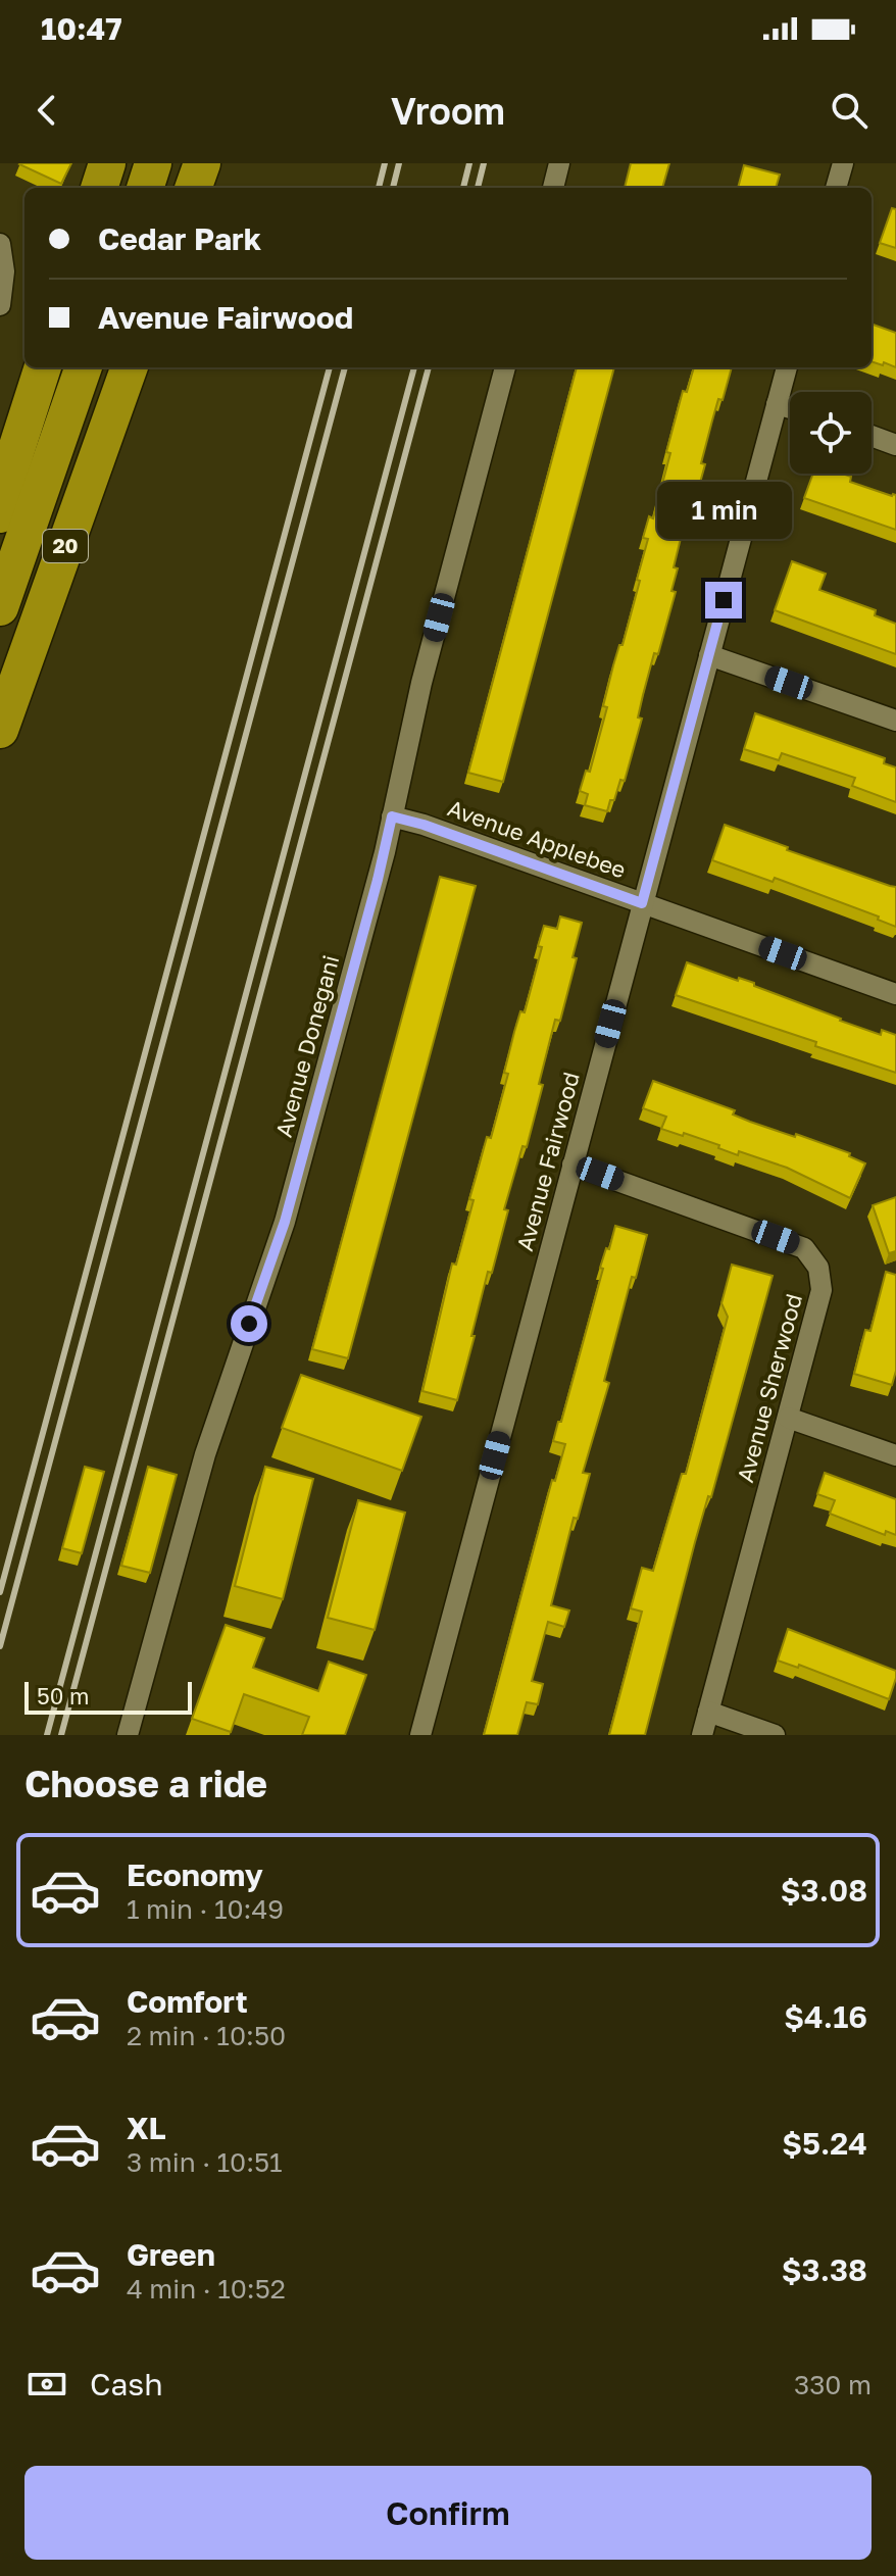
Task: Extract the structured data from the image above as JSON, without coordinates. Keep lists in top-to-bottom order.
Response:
{
  "streets": {
    "highway": ["20"],
    "street": [
      "Avenue Applebee",
      "Avenue Donegani",
      "Avenue Fairwood",
      "Avenue Sherwood"
    ]
  },
  "crossings": [
    ["Avenue Applebee", "Avenue Donegani"],
    ["Avenue Applebee", "Avenue Fairwood"],
    ["Avenue Fairwood", "Avenue Sherwood"]
  ],
  "scale_bar": "50 m",
  "page": {
    "status": "10:47",
    "header": "Vroom",
    "banner": ["Cedar Park", "Avenue Fairwood"],
    "bubble": "1 min",
    "scale": "50 m",
    "heading": "Choose a ride",
    "list": [
      {
        "name": "Economy",
        "note": "1 min · 10:49",
        "value": "$3.08"
      },
      {
        "name": "Comfort",
        "note": "2 min · 10:50",
        "value": "$4.16"
      },
      {
        "name": "XL",
        "note": "3 min · 10:51",
        "value": "$5.24"
      },
      {
        "name": "Green",
        "note": "4 min · 10:52",
        "value": "$3.38"
      }
    ],
    "pay": ["Cash", "330 m"],
    "buttons": "Confirm"
  }
}
